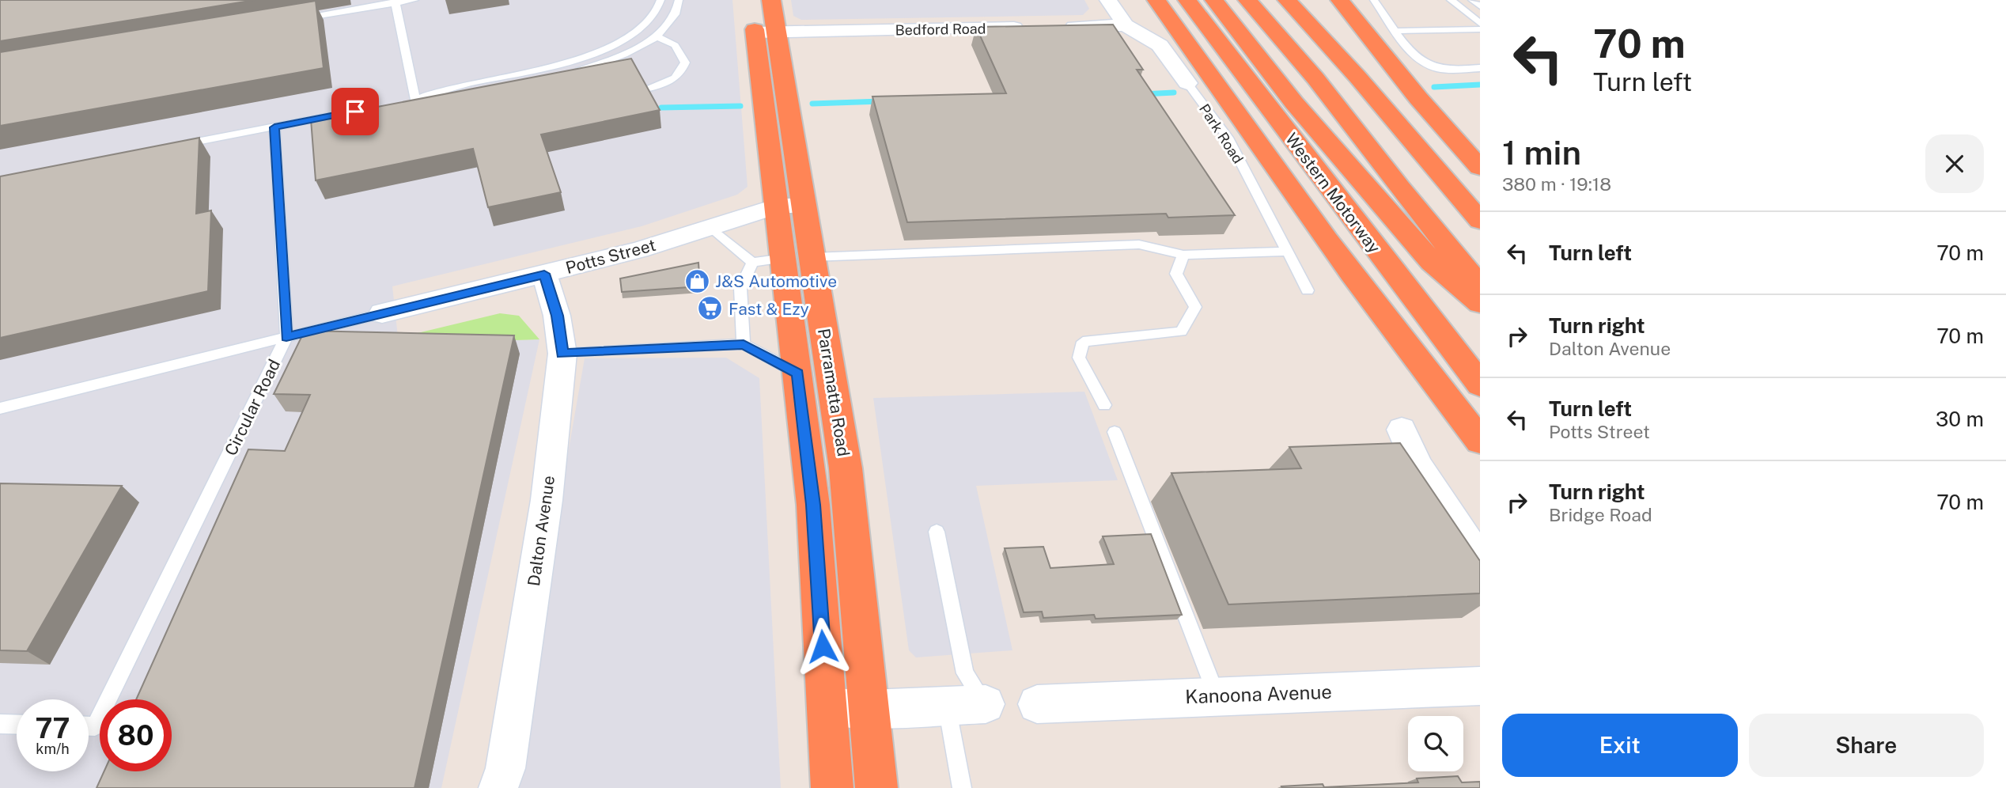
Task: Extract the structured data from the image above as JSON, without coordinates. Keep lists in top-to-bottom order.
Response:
{
  "streets": {
    "highway": ["Western Motorway", "Parramatta Road"],
    "street": [
      "Bedford Road",
      "Park Road",
      "Potts Street",
      "Dalton Avenue",
      "Kanoona Avenue"
    ],
    "lane": ["Circular Road"]
  },
  "crossings": [
    ["Bedford Road", "Parramatta Road"],
    ["Potts Street", "Parramatta Road"],
    ["Potts Street", "Circular Road"],
    ["Potts Street", "Dalton Avenue"]
  ],
  "places": {
    "shop": ["J&S Automotive"],
    "supermarket": ["Fast & Ezy"]
  },
  "page": {
    "turn": ["70 m", "Turn left"],
    "heading": ["1 min", "380 m · 19:18"],
    "list": [
      {
        "name": "Turn left",
        "value": "70 m"
      },
      {
        "name": "Turn right",
        "note": "Dalton Avenue",
        "value": "70 m"
      },
      {
        "name": "Turn left",
        "note": "Potts Street",
        "value": "30 m"
      },
      {
        "name": "Turn right",
        "note": "Bridge Road",
        "value": "70 m"
      }
    ],
    "speed": "77 km/h",
    "limit": "80",
    "buttons": ["Exit", "Share"]
  }
}
